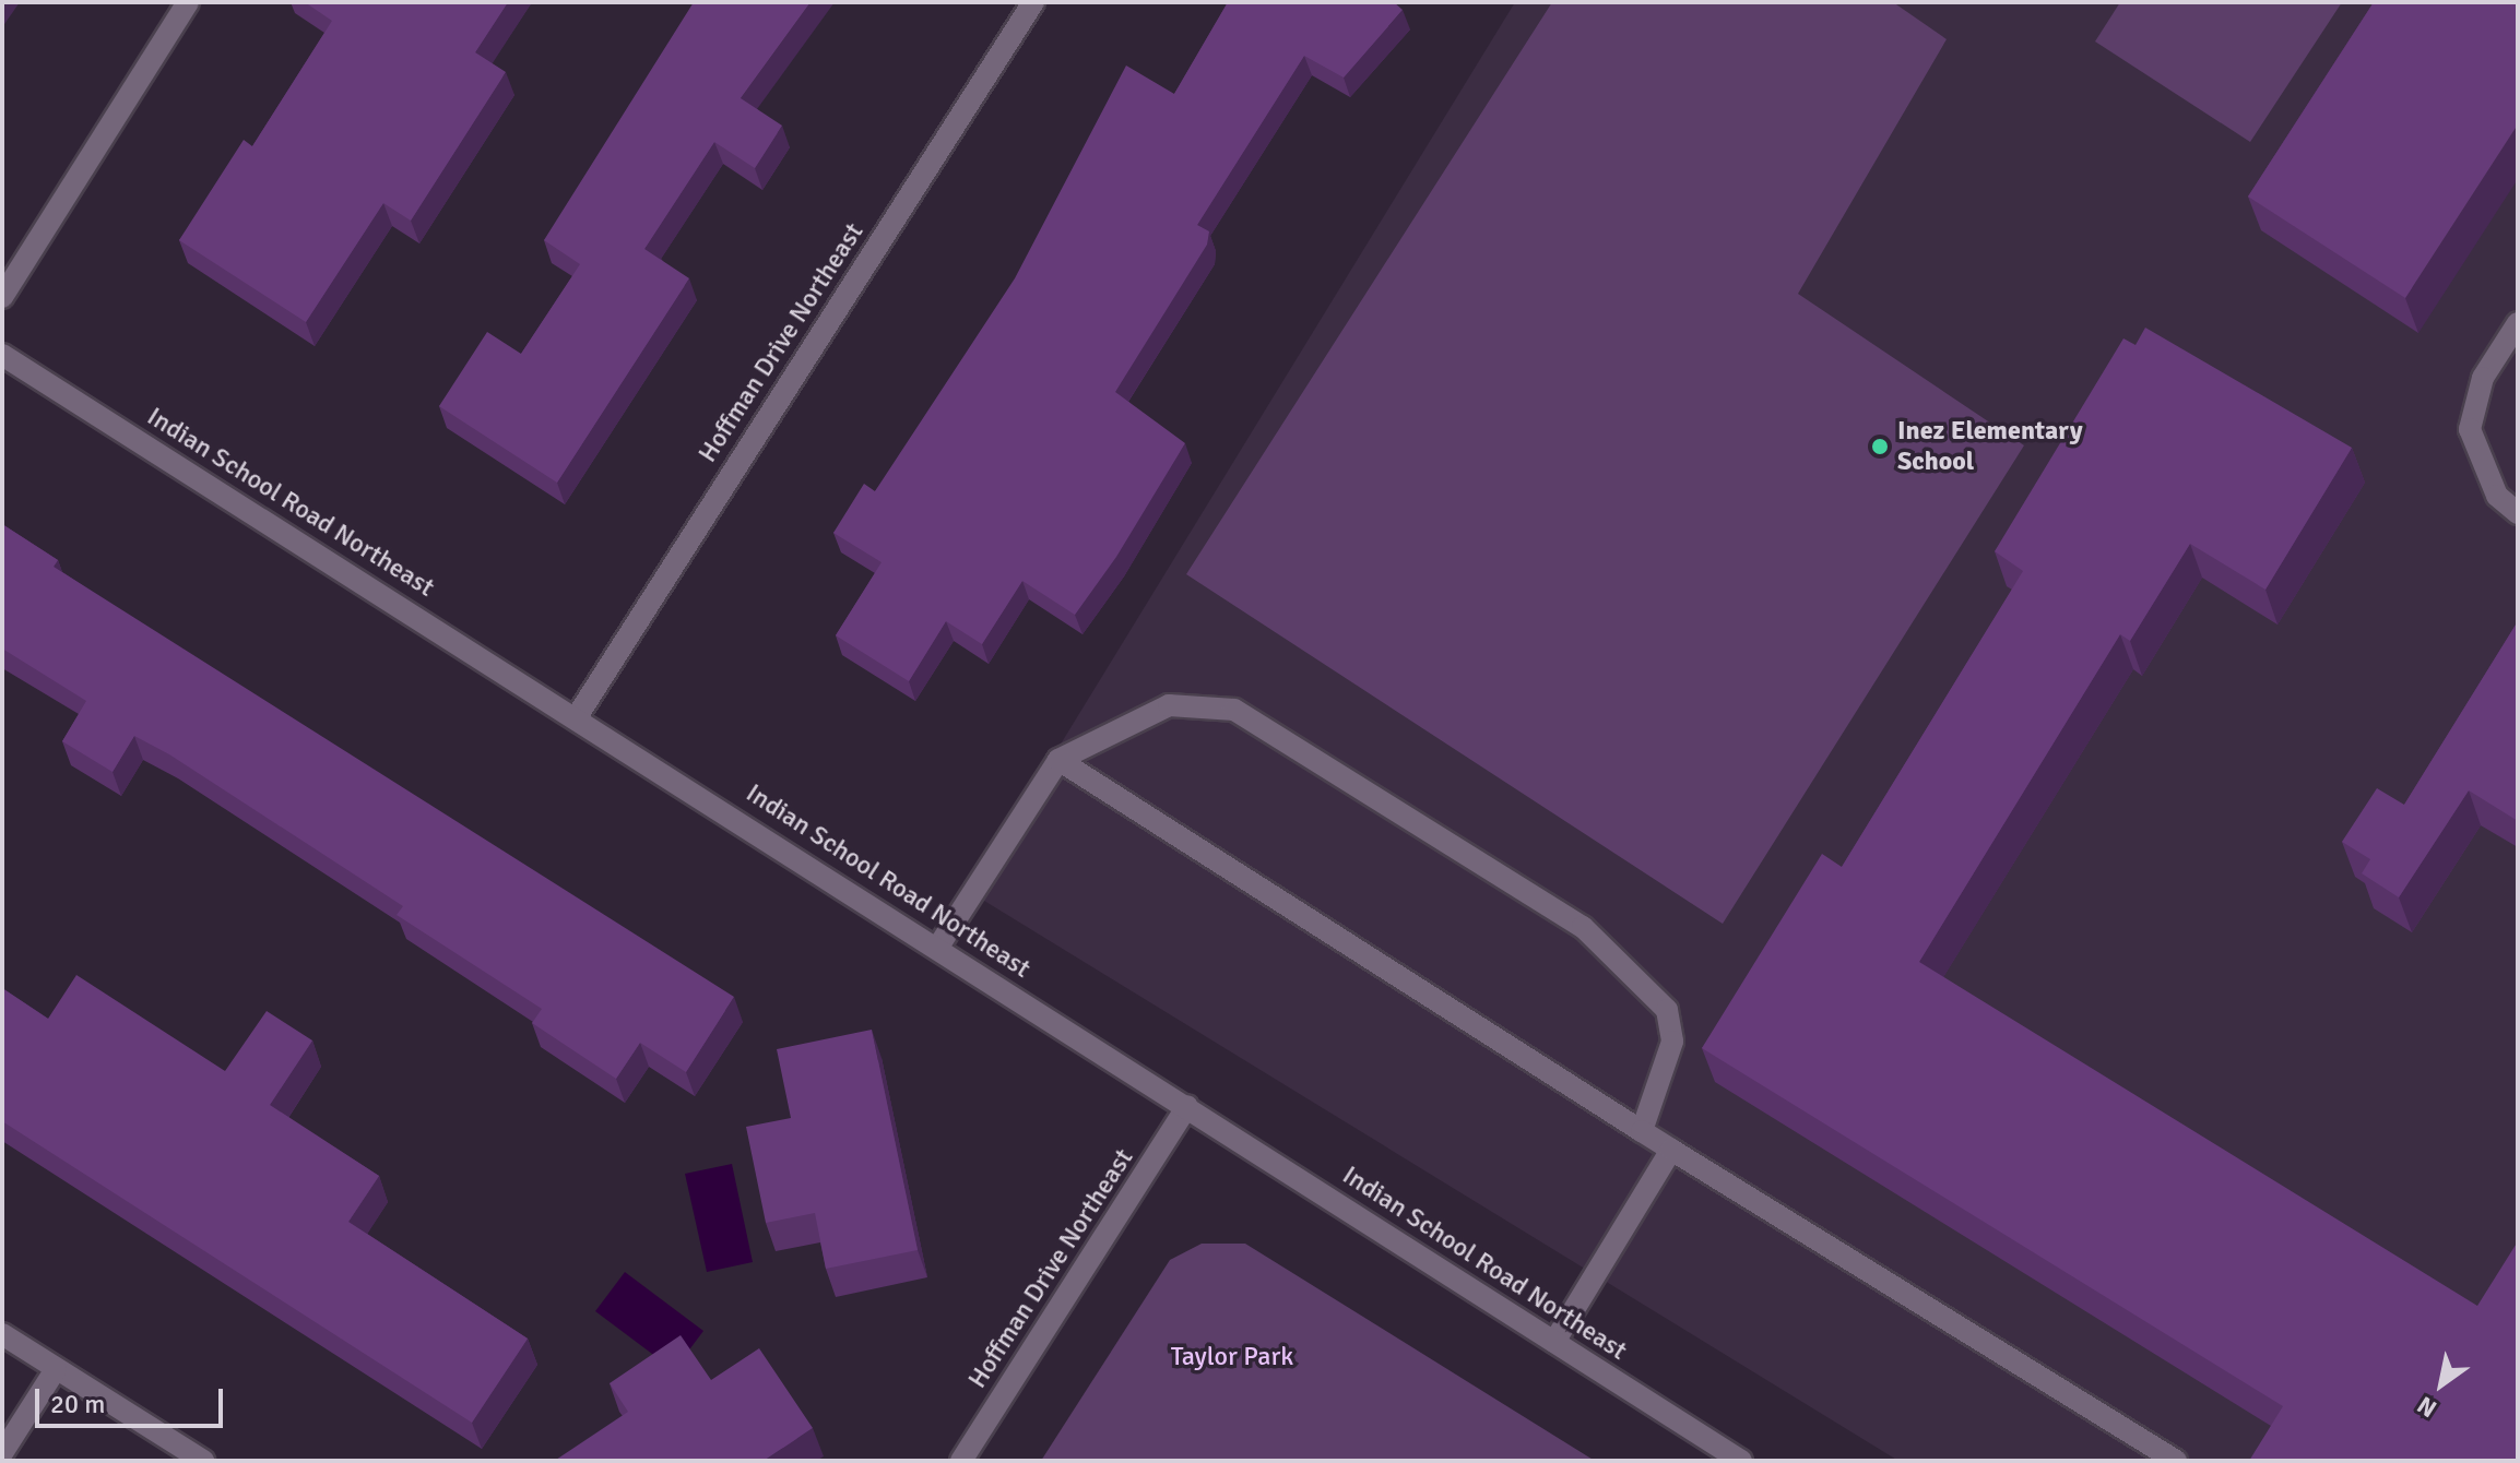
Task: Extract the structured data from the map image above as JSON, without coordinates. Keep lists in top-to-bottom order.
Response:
{
  "streets": {
    "street": ["Hoffman Drive Northeast", "Indian School Road Northeast"]
  },
  "crossings": [
    ["Hoffman Drive Northeast", "Indian School Road Northeast"]
  ],
  "parks": ["Taylor Park"],
  "places": ["Inez Elementary School"],
  "scale_bar": "20 m",
  "north": "bottom left"
}
